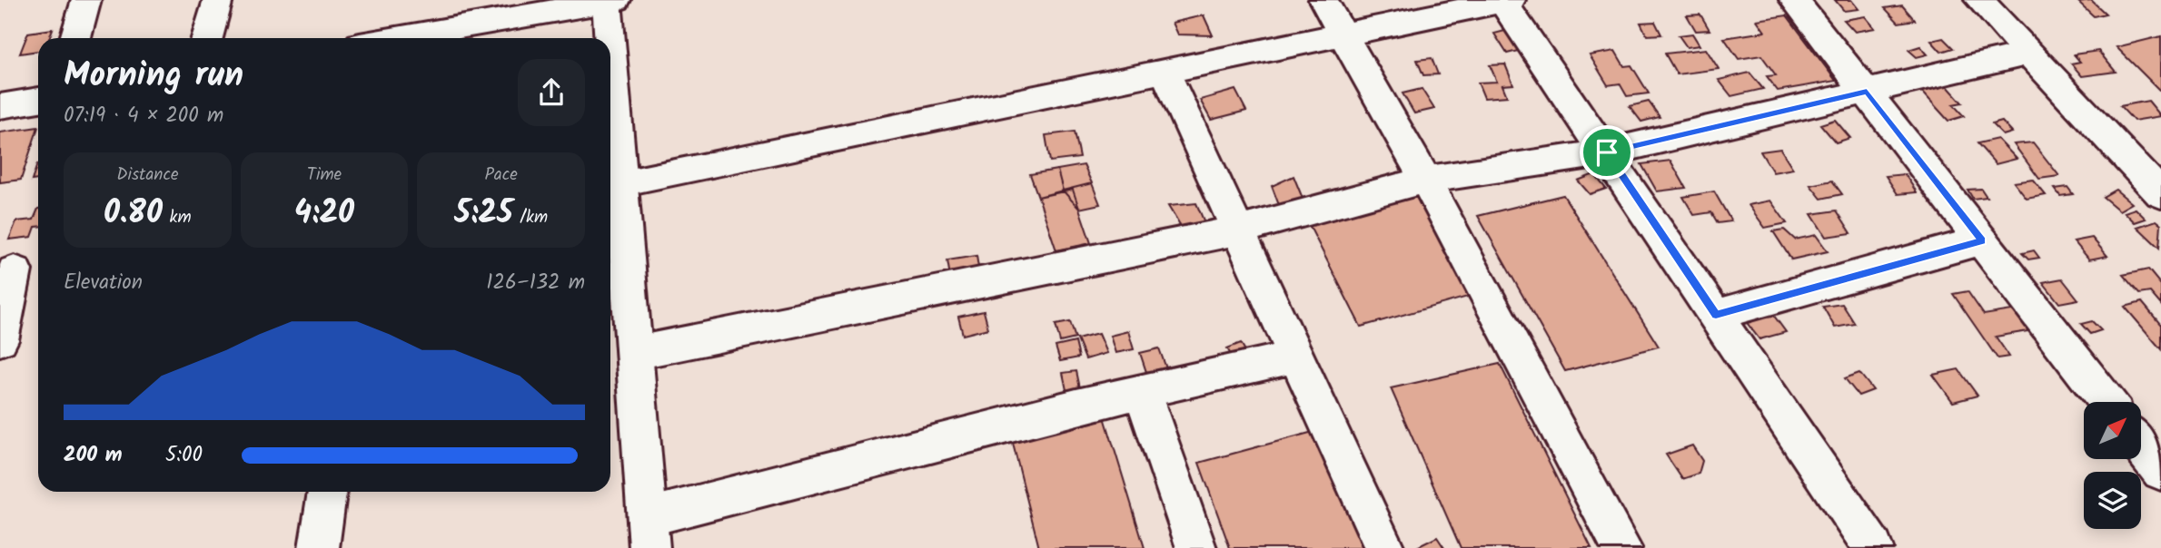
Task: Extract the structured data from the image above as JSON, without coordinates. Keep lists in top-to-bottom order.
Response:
{
  "north": "top right",
  "page": {
    "heading": ["Morning run", "07:19 · 4 × 200 m"],
    "stats": [
      ["Distance", "0.80 km"],
      ["Time", "4:20"],
      ["Pace", "5:25 /km"]
    ],
    "chart": ["Elevation", "126–132 m"],
    "list": [
      {
        "name": "200 m",
        "note": "5:00"
      }
    ]
  }
}
